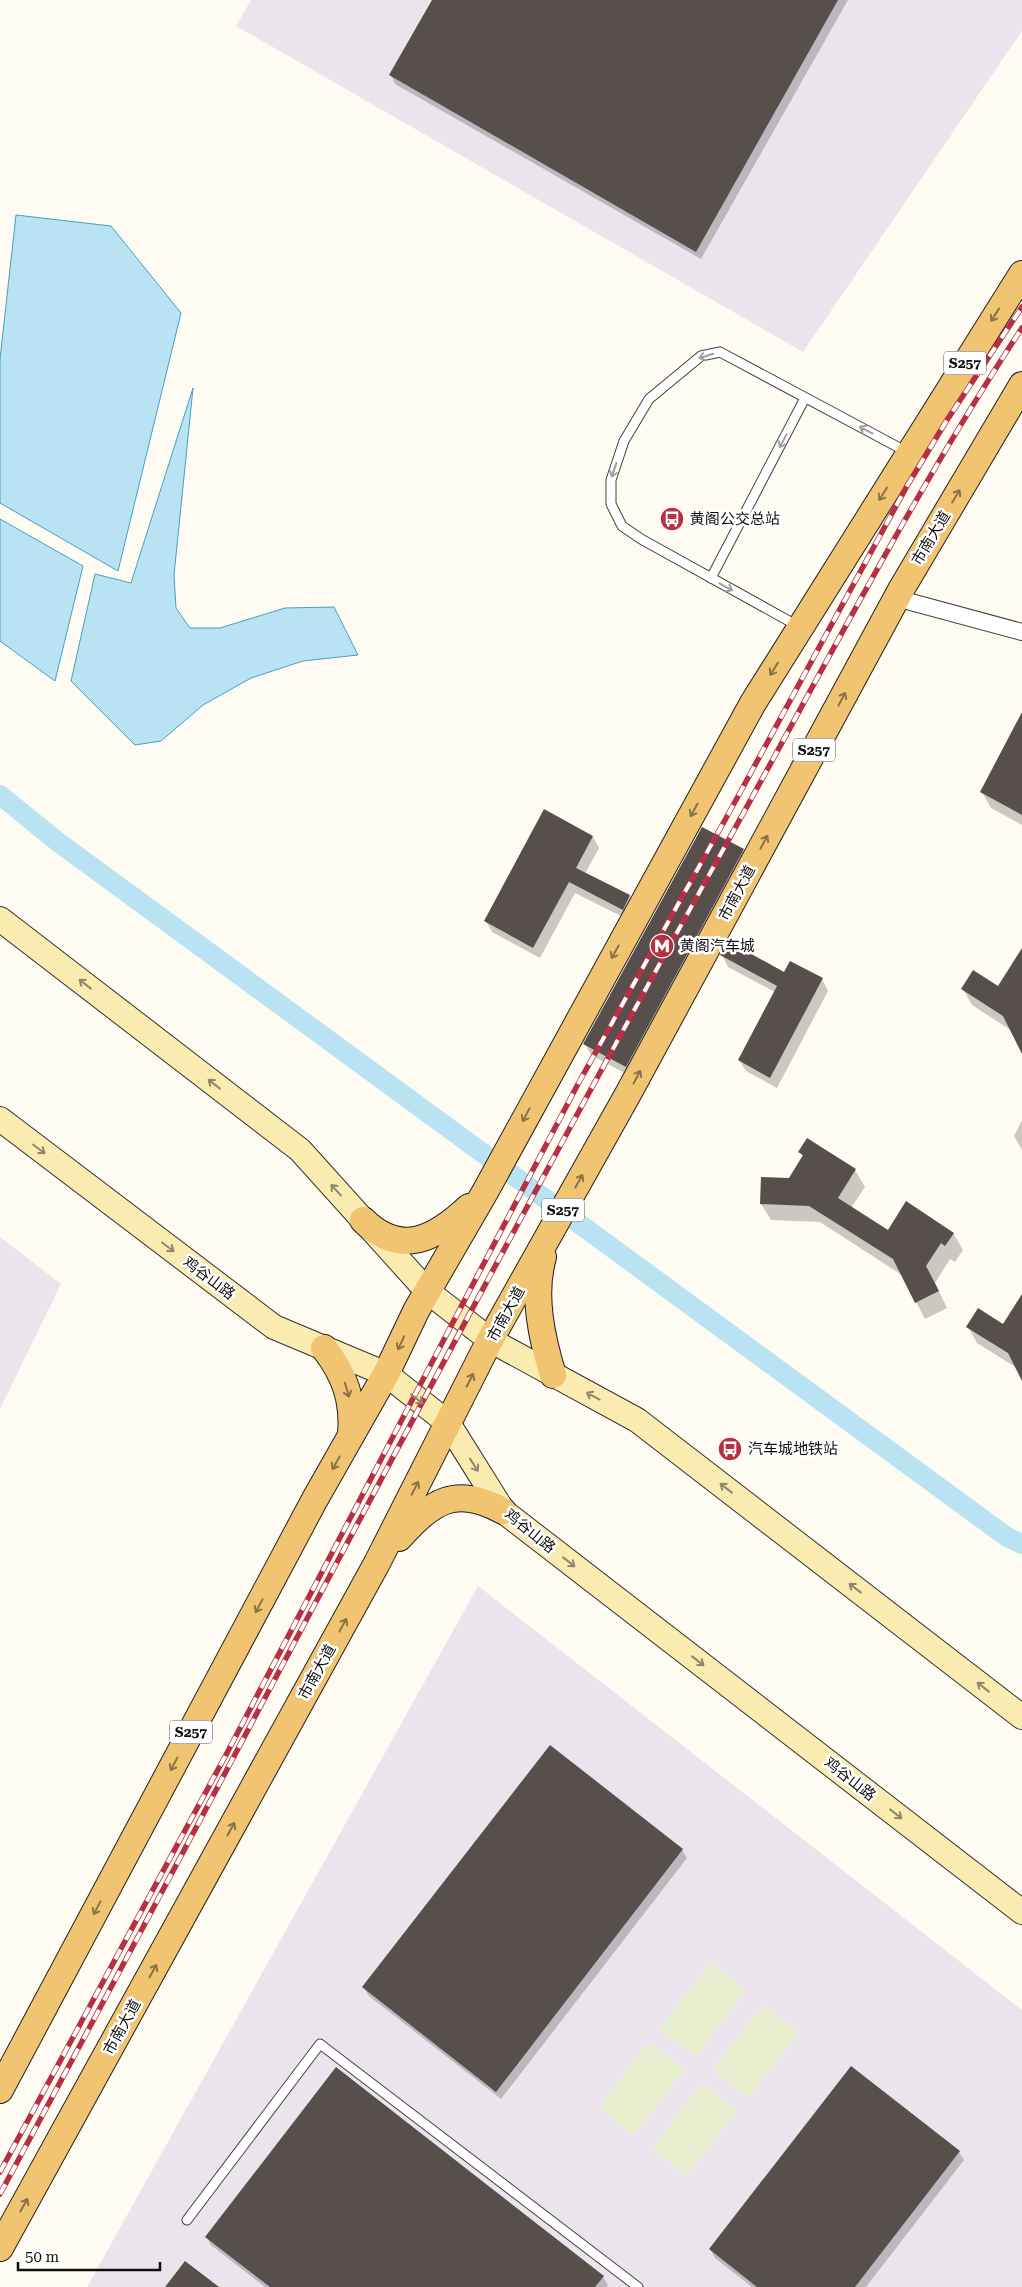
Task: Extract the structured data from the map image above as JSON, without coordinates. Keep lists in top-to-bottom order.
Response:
{
  "streets": {
    "main road": ["S257", "市南大道", "鸡谷山路"]
  },
  "crossings": [
    ["S257", "鸡谷山路"],
    ["市南大道", "鸡谷山路"]
  ],
  "places": {
    "bus stop": ["黄阁公交总站", "汽车城地铁站"],
    "metro station": ["黄阁汽车城"]
  },
  "scale_bar": "50 m"
}
